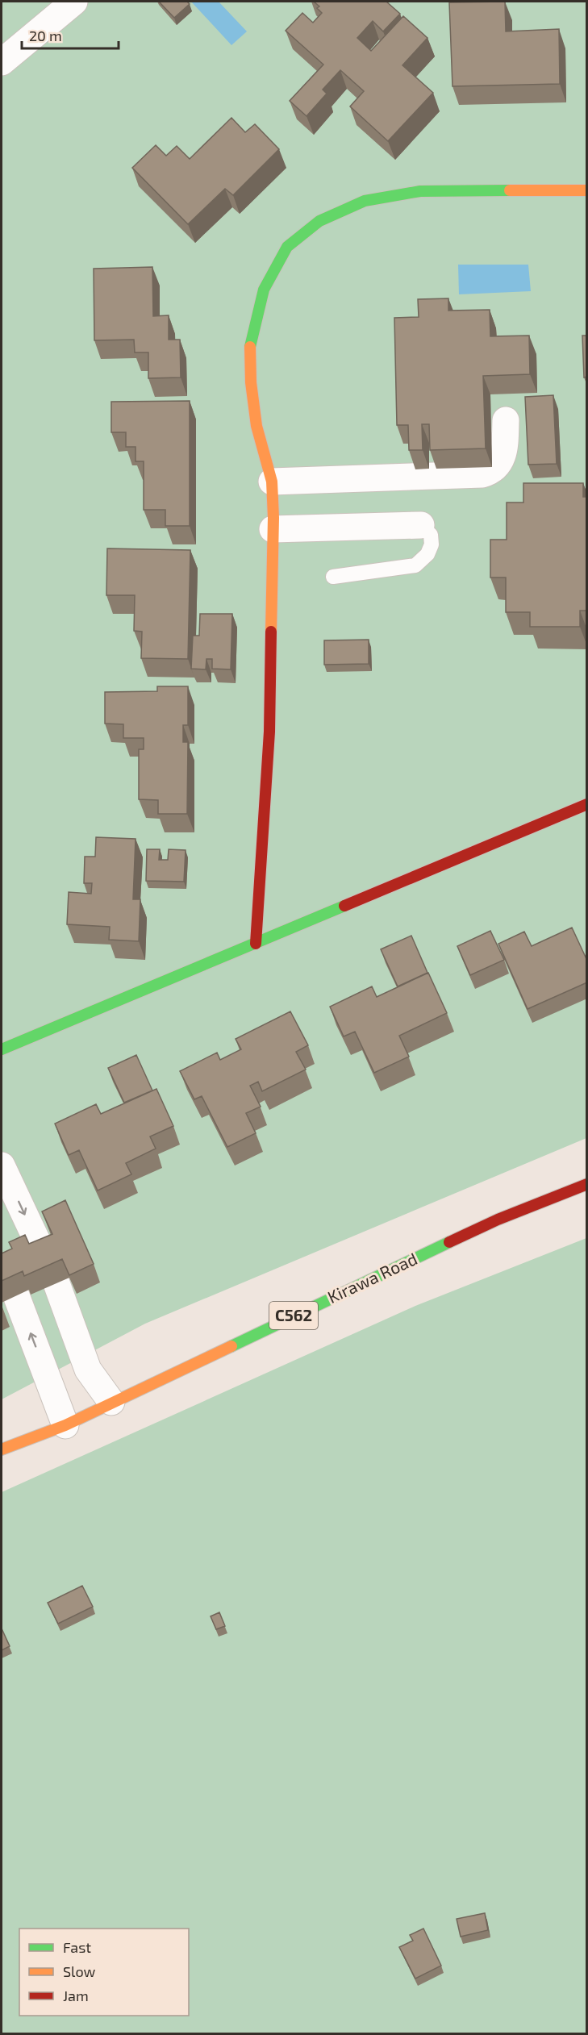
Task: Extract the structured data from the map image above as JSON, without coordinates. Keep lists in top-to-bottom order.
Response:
{
  "streets": {
    "street": ["Kirawa Road", "C562"]
  },
  "legend": ["Fast", "Slow", "Jam"],
  "scale_bar": "20 m"
}
